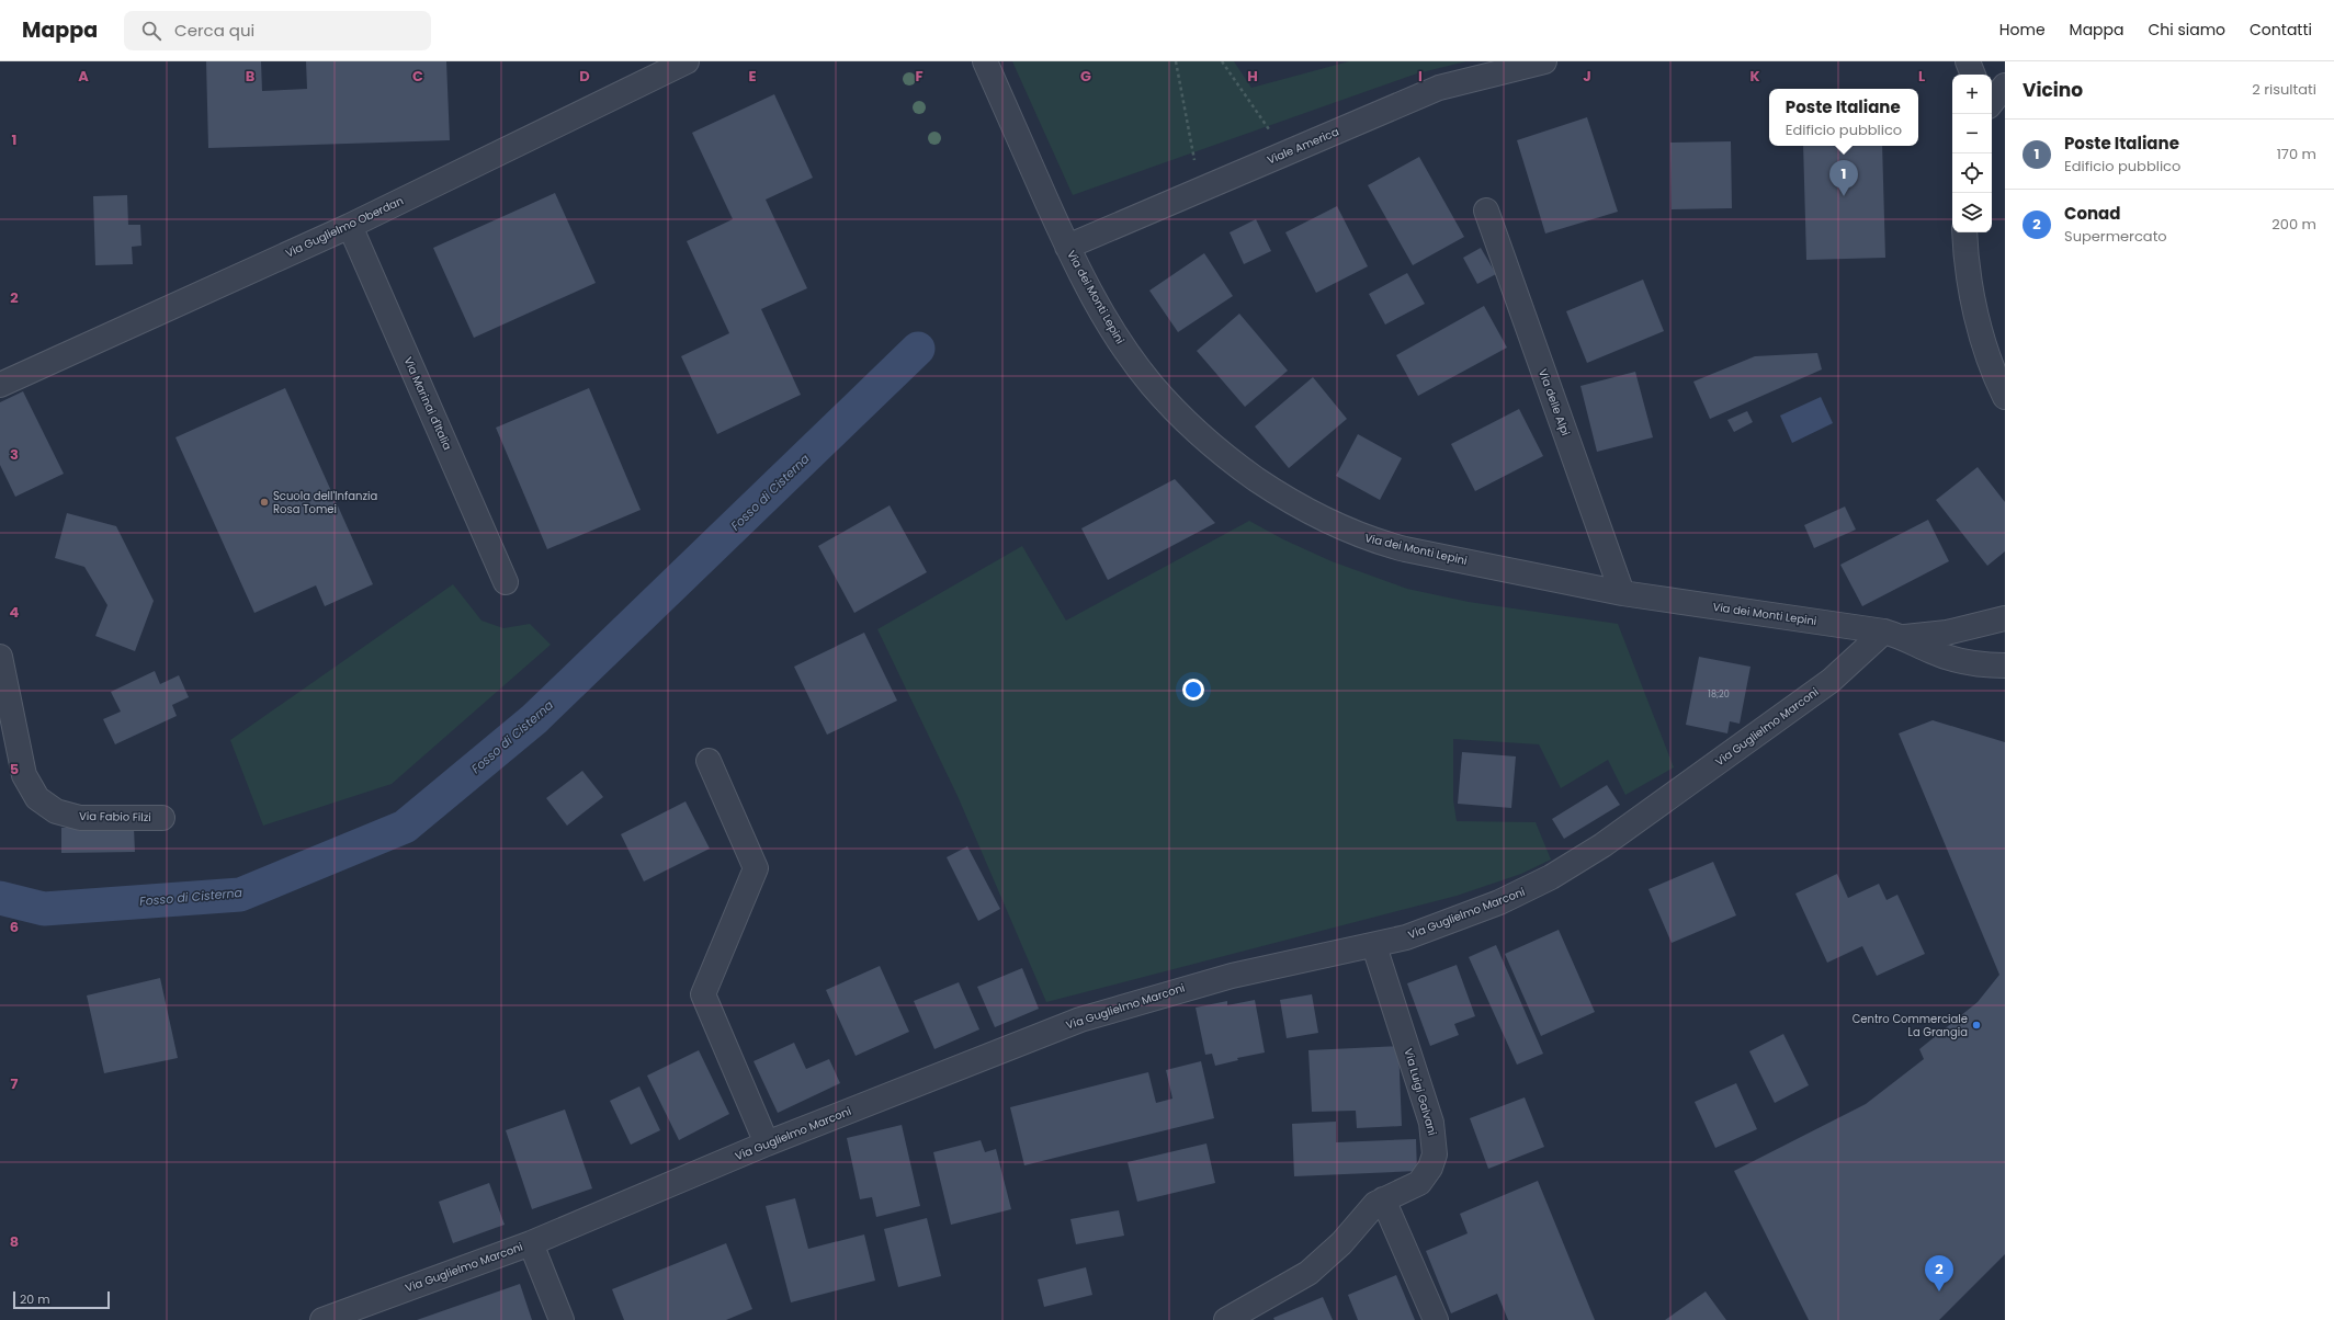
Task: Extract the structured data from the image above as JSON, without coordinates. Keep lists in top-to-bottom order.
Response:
{
  "streets": {
    "street": [
      "Viale America",
      "Via Guglielmo Oberdan",
      "Via dei Monti Lepini",
      "Via delle Alpi",
      "Via Marinai d'Italia",
      "Via Guglielmo Marconi",
      "Via Fabio Filzi",
      "Via Luigi Galvani"
    ]
  },
  "crossings": [
    ["Viale America", "Via dei Monti Lepini"],
    ["Via Guglielmo Oberdan", "Via Marinai d'Italia"],
    ["Via dei Monti Lepini", "Via delle Alpi"],
    ["Via dei Monti Lepini", "Via Guglielmo Marconi"],
    ["Via Guglielmo Marconi", "Via Luigi Galvani"]
  ],
  "water": ["Fosso di Cisterna"],
  "places": ["Scuola dell'Infanzia Rosa Tomei", "Centro Commerciale La Grangia"],
  "house_numbers": ["18;20"],
  "scale_bar": "20 m",
  "page": {
    "header": "Mappa",
    "search": "Cerca qui",
    "nav": [
      "Home",
      "Mappa",
      "Chi siamo",
      "Contatti"
    ],
    "heading": ["Vicino", "2 risultati"],
    "map_buttons": ["+", "−"],
    "popup": ["Poste Italiane", "Edificio pubblico"],
    "list": [
      {
        "mark": "1",
        "name": "Poste Italiane",
        "note": "Edificio pubblico",
        "value": "170 m"
      },
      {
        "mark": "2",
        "name": "Conad",
        "note": "Supermercato",
        "value": "200 m"
      }
    ],
    "pins": ["1", "2"],
    "scale": "20 m"
  },
  "grid": {
    "columns": [
      "A",
      "B",
      "C",
      "D",
      "E",
      "F",
      "G",
      "H",
      "I",
      "J",
      "K",
      "L"
    ],
    "rows": [
      "1",
      "2",
      "3",
      "4",
      "5",
      "6",
      "7",
      "8"
    ]
  }
}
